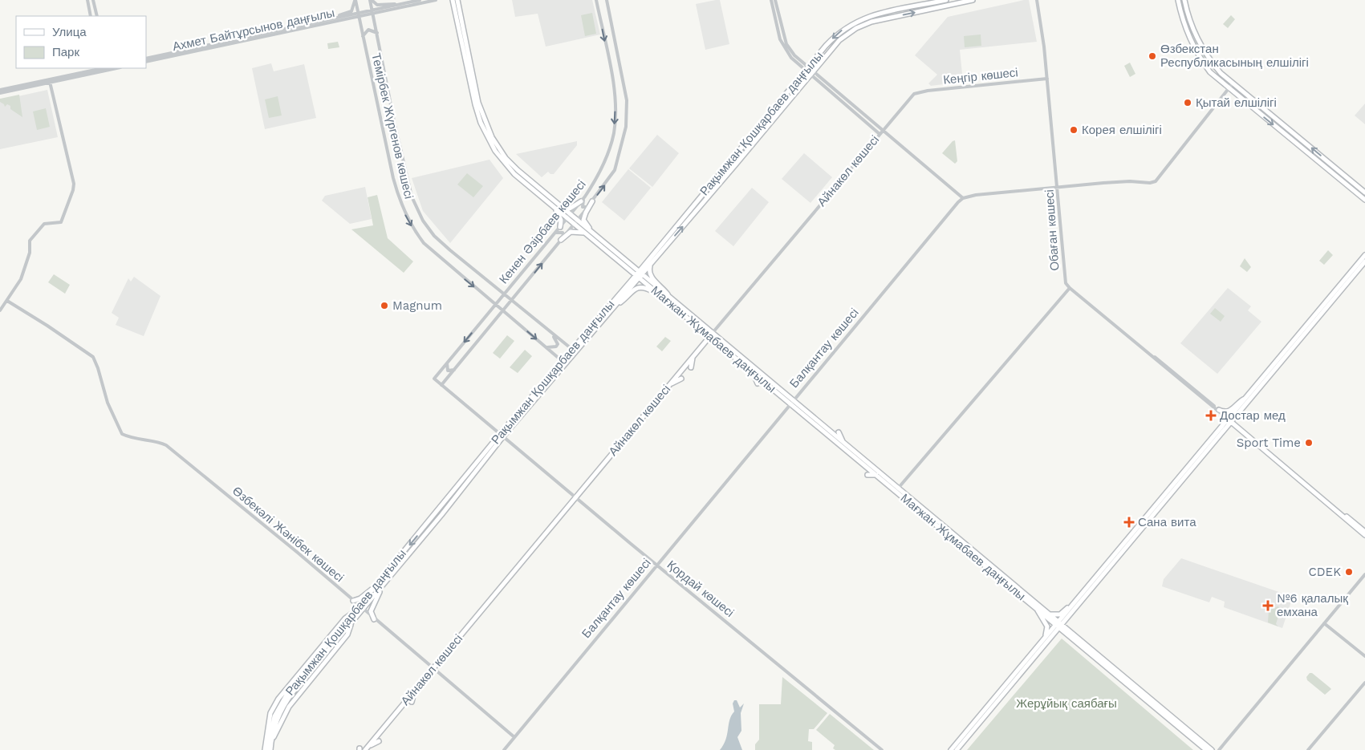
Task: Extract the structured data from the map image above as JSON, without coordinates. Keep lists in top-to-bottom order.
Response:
{
  "streets": {
    "main road": ["Рақымжан Қошқарбаев даңғылы", "Айнакөл көшесі", "Мағжан Жұмабаев даңғылы"],
    "street": [
      "Ахмет Байтұрсынов даңғылы",
      "Кеңгір көшесі",
      "Темірбек Жүргенов көшесі",
      "Обаған көшесі",
      "Кенен Әзірбаев көшесі",
      "Балқантау көшесі",
      "Өзбекәлі Жәнібек көшесі",
      "Қордай көшесі"
    ]
  },
  "crossings": [
    ["Ахмет Байтұрсынов даңғылы", "Темірбек Жүргенов көшесі"],
    ["Кеңгір көшесі", "Айнакөл көшесі"],
    ["Кеңгір көшесі", "Обаған көшесі"],
    ["Рақымжан Қошқарбаев даңғылы", "Мағжан Жұмабаев даңғылы"],
    ["Рақымжан Қошқарбаев даңғылы", "Өзбекәлі Жәнібек көшесі"],
    ["Рақымжан Қошқарбаев даңғылы", "Қордай көшесі"],
    ["Темірбек Жүргенов көшесі", "Кенен Әзірбаев көшесі"],
    ["Айнакөл көшесі", "Мағжан Жұмабаев даңғылы"],
    ["Айнакөл көшесі", "Өзбекәлі Жәнібек көшесі"],
    ["Айнакөл көшесі", "Қордай көшесі"],
    ["Кенен Әзірбаев көшесі", "Мағжан Жұмабаев даңғылы"],
    ["Кенен Әзірбаев көшесі", "Қордай көшесі"],
    ["Мағжан Жұмабаев даңғылы", "Балқантау көшесі"],
    ["Балқантау көшесі", "Өзбекәлі Жәнібек көшесі"],
    ["Балқантау көшесі", "Қордай көшесі"]
  ],
  "parks": ["Жерұйық саябағы"],
  "places": {
    "other": [
      "Өзбекстан Республикасының елшілігі",
      "Қытай елшілігі",
      "Корея елшілігі",
      "Magnum",
      "Sport Time",
      "CDEK"
    ],
    "health": ["Достар мед", "Сана вита", "№6 қалалық емхана"]
  },
  "legend": ["Улица", "Парк"]
}
